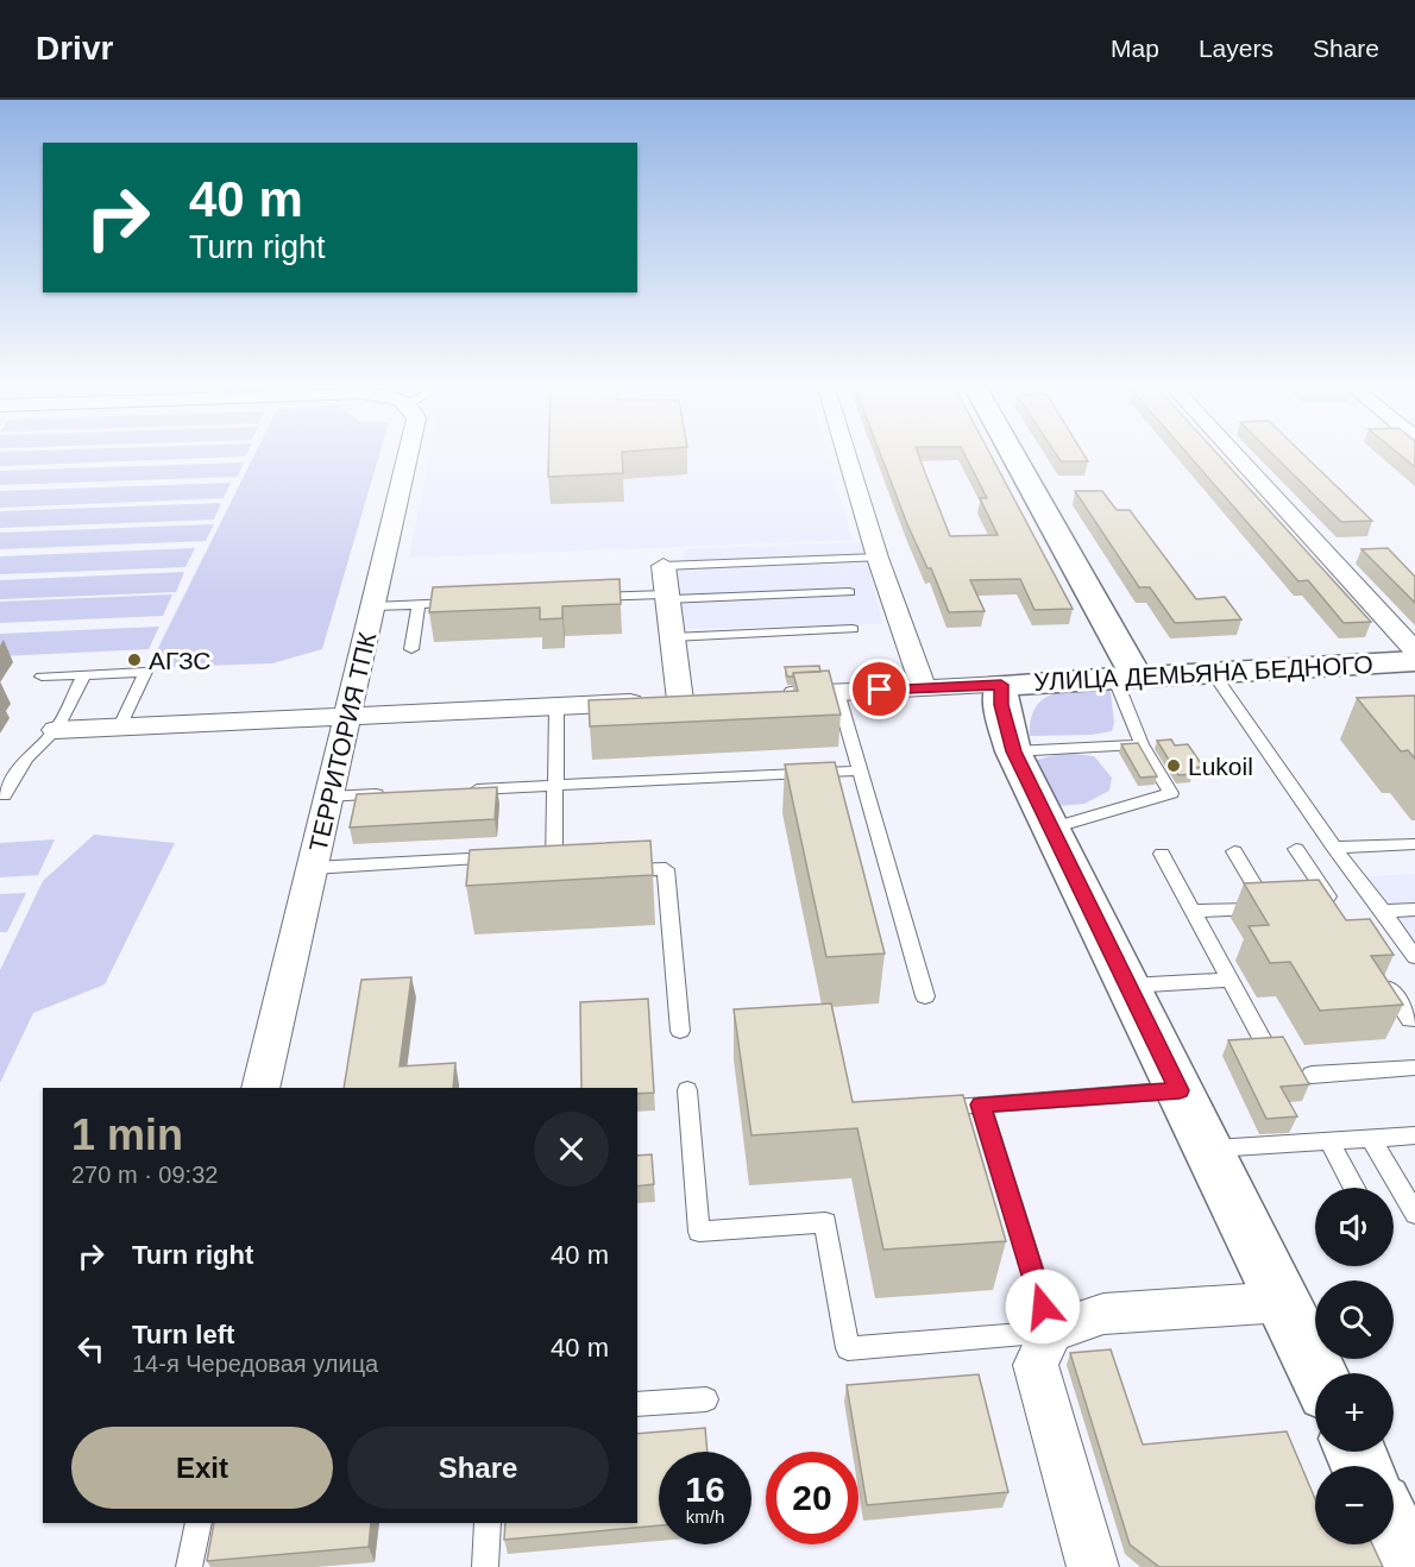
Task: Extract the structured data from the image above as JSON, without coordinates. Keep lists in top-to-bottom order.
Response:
{
  "streets": {
    "main road": ["УЛИЦА ДЕМЬЯНА БЕДНОГО"],
    "street": ["ТЕРРИТОРИЯ ТПК"]
  },
  "places": ["АГЗС", "Lukoil"],
  "page": {
    "header": "Drivr",
    "nav": ["Map", "Layers", "Share"],
    "turn": ["40 m", "Turn right"],
    "heading": ["1 min", "270 m · 09:32"],
    "map_buttons": ["+", "−"],
    "list": [
      {
        "name": "Turn right",
        "value": "40 m"
      },
      {
        "name": "Turn left",
        "note": "14-я Чередовая улица",
        "value": "40 m"
      }
    ],
    "buttons": ["Exit", "Share"],
    "speed": "16 km/h",
    "limit": "20"
  }
}
